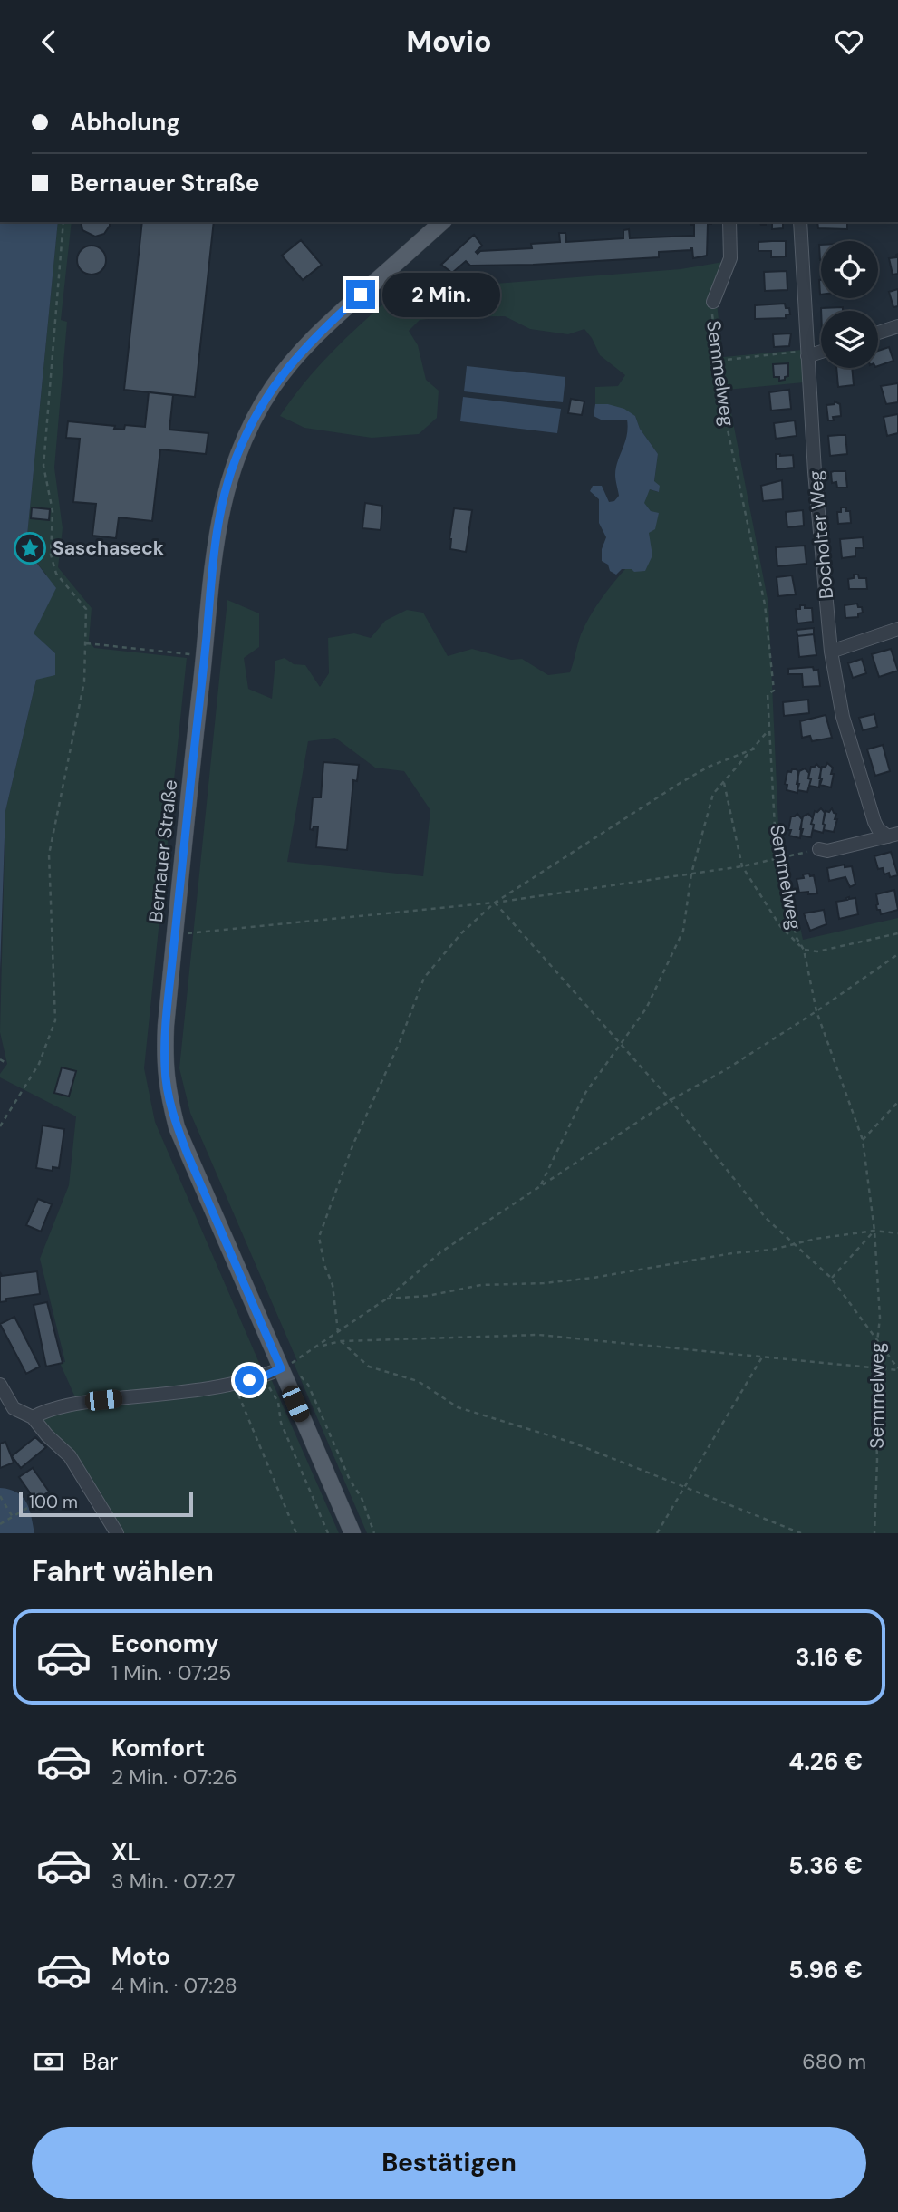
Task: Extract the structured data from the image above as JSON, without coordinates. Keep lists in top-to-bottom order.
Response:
{
  "streets": {
    "main road": ["Bernauer Straße"],
    "street": ["Semmelweg", "Bocholter Weg"]
  },
  "places": {
    "place": ["Saschaseck"]
  },
  "scale_bar": "100 m",
  "page": {
    "header": "Movio",
    "banner": ["Abholung", "Bernauer Straße"],
    "bubble": "2 Min.",
    "scale": "100 m",
    "heading": "Fahrt wählen",
    "list": [
      {
        "name": "Economy",
        "note": "1 Min. · 07:25",
        "value": "3.16 €"
      },
      {
        "name": "Komfort",
        "note": "2 Min. · 07:26",
        "value": "4.26 €"
      },
      {
        "name": "XL",
        "note": "3 Min. · 07:27",
        "value": "5.36 €"
      },
      {
        "name": "Moto",
        "note": "4 Min. · 07:28",
        "value": "5.96 €"
      }
    ],
    "pay": ["Bar", "680 m"],
    "buttons": "Bestätigen"
  }
}
